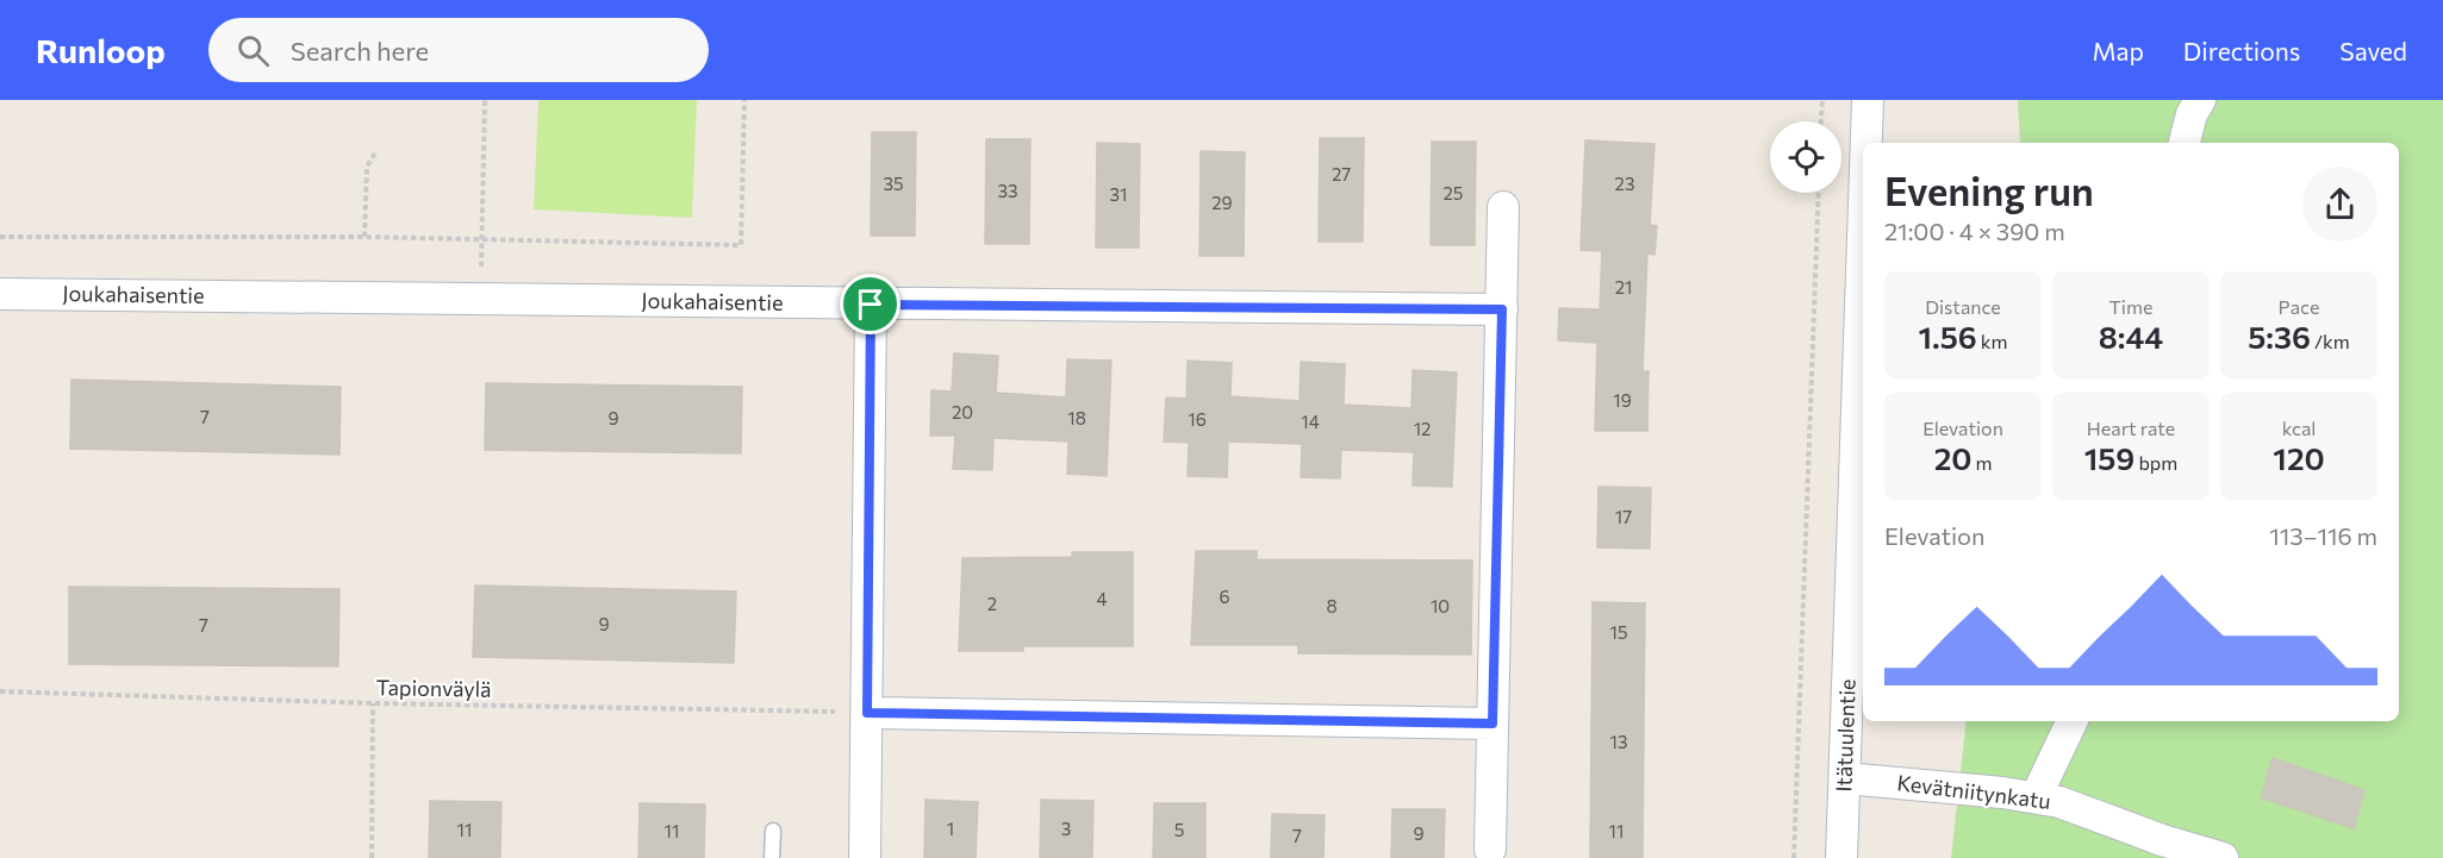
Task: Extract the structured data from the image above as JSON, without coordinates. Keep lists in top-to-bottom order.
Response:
{
  "streets": {
    "street": ["Joukahaisentie", "Itätuulentie", "Kevätniitynkatu"],
    "path": ["Tapionväylä"]
  },
  "crossings": [
    ["Itätuulentie", "Kevätniitynkatu"]
  ],
  "house_numbers": [
    "27",
    "35",
    "23",
    "33",
    "25",
    "31",
    "29",
    "21",
    "19",
    "20",
    "7",
    "9",
    "18",
    "16",
    "14",
    "12",
    "17",
    "6",
    "4",
    "2",
    "8",
    "10",
    "9",
    "7",
    "15",
    "13",
    "1",
    "3",
    "11",
    "5",
    "11",
    "11",
    "9",
    "7"
  ],
  "page": {
    "header": "Runloop",
    "search": "Search here",
    "nav": ["Map", "Directions", "Saved"],
    "heading": ["Evening run", "21:00 · 4 × 390 m"],
    "stats": [
      ["Distance", "1.56 km"],
      ["Time", "8:44"],
      ["Pace", "5:36 /km"],
      ["Elevation", "20 m"],
      ["Heart rate", "159 bpm"],
      ["kcal", "120"]
    ],
    "chart": ["Elevation", "113–116 m"]
  }
}
